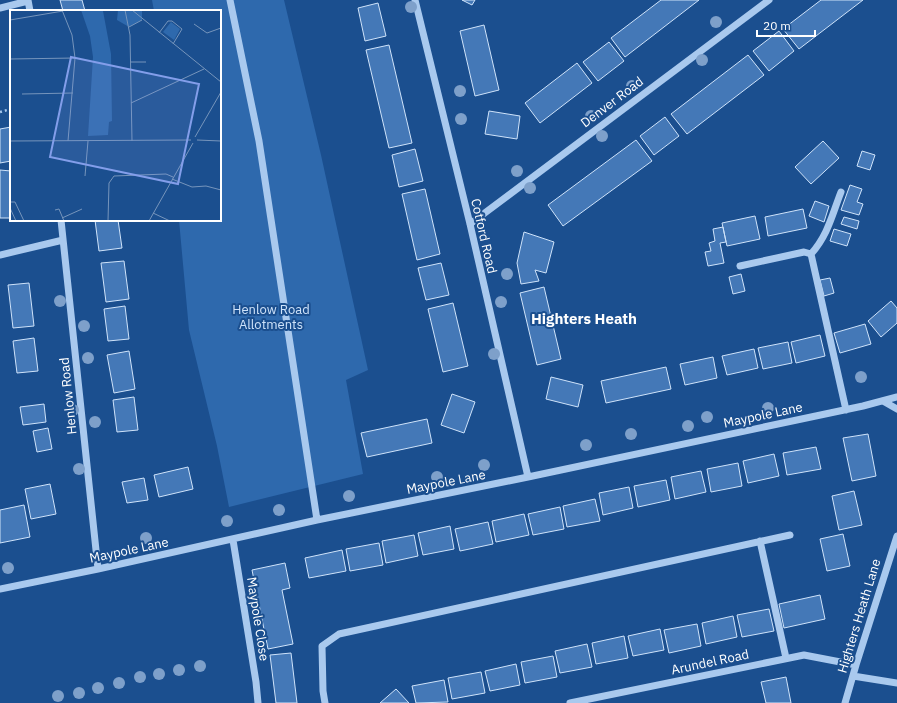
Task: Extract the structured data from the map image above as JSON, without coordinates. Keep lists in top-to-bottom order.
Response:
{
  "streets": {
    "street": [
      "Denver Road",
      "Cotford Road",
      "Henlow Road",
      "Maypole Lane",
      "Highters Heath Lane",
      "Maypole Close",
      "Arundel Road"
    ]
  },
  "crossings": [
    ["Denver Road", "Cotford Road"],
    ["Cotford Road", "Maypole Lane"],
    ["Henlow Road", "Maypole Lane"],
    ["Maypole Lane", "Maypole Close"],
    ["Highters Heath Lane", "Arundel Road"]
  ],
  "districts": ["Highters Heath"],
  "parks": ["Henlow Road Allotments"],
  "scale_bar": "20 m"
}
